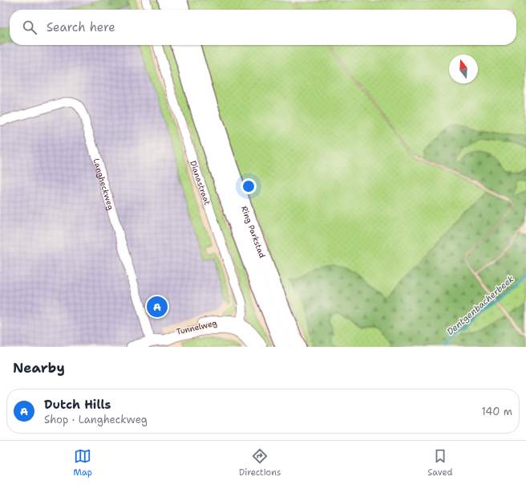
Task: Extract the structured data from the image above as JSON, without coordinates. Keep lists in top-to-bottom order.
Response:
{
  "streets": {
    "highway": ["Ring Parkstad"],
    "street": ["Dianastraat", "Langheckweg", "Tunnelweg"]
  },
  "crossings": [
    ["Dianastraat", "Tunnelweg"],
    ["Langheckweg", "Tunnelweg"]
  ],
  "water": ["Dentgenbacherbeek"],
  "north": "top",
  "page": {
    "search": "Search here",
    "pins": "A",
    "heading": "Nearby",
    "list": [
      {
        "mark": "A",
        "name": "Dutch Hills",
        "note": "Shop · Langheckweg",
        "value": "140 m"
      }
    ],
    "nav": ["Map", "Directions", "Saved"]
  }
}
